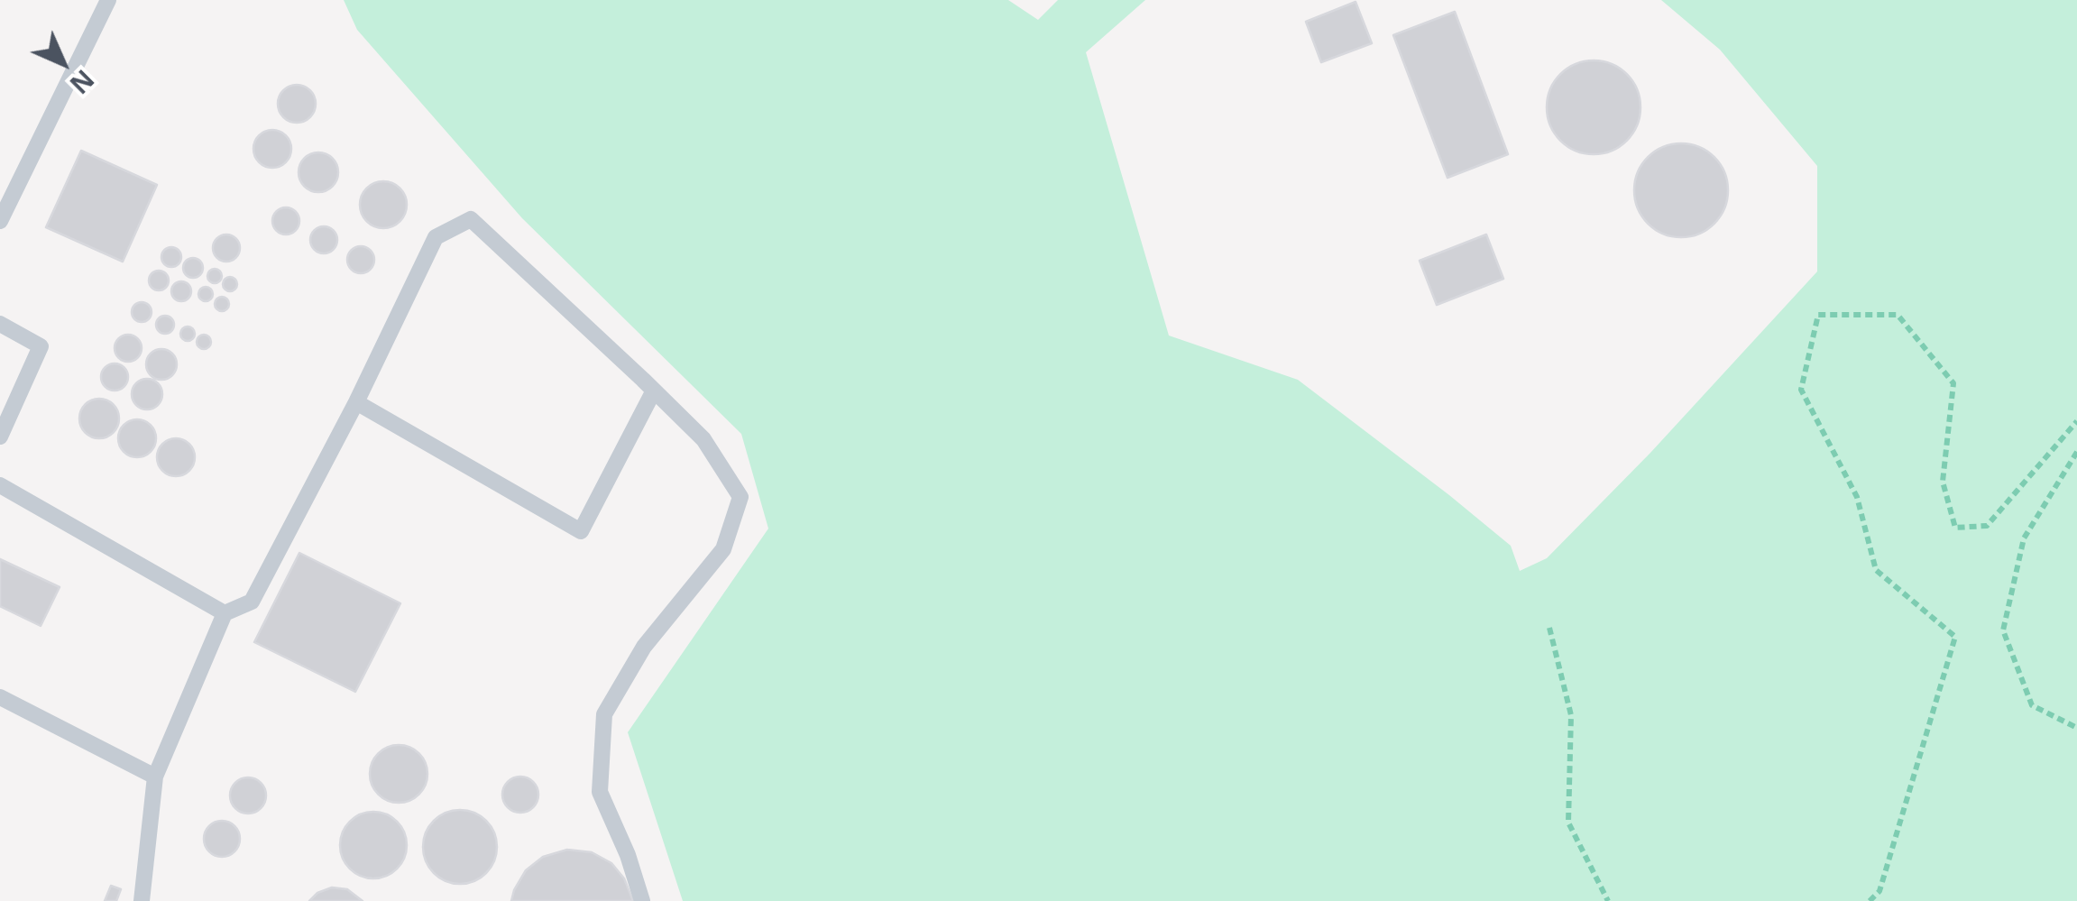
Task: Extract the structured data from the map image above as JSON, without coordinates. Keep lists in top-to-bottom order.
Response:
{
  "north": "bottom right"
}
